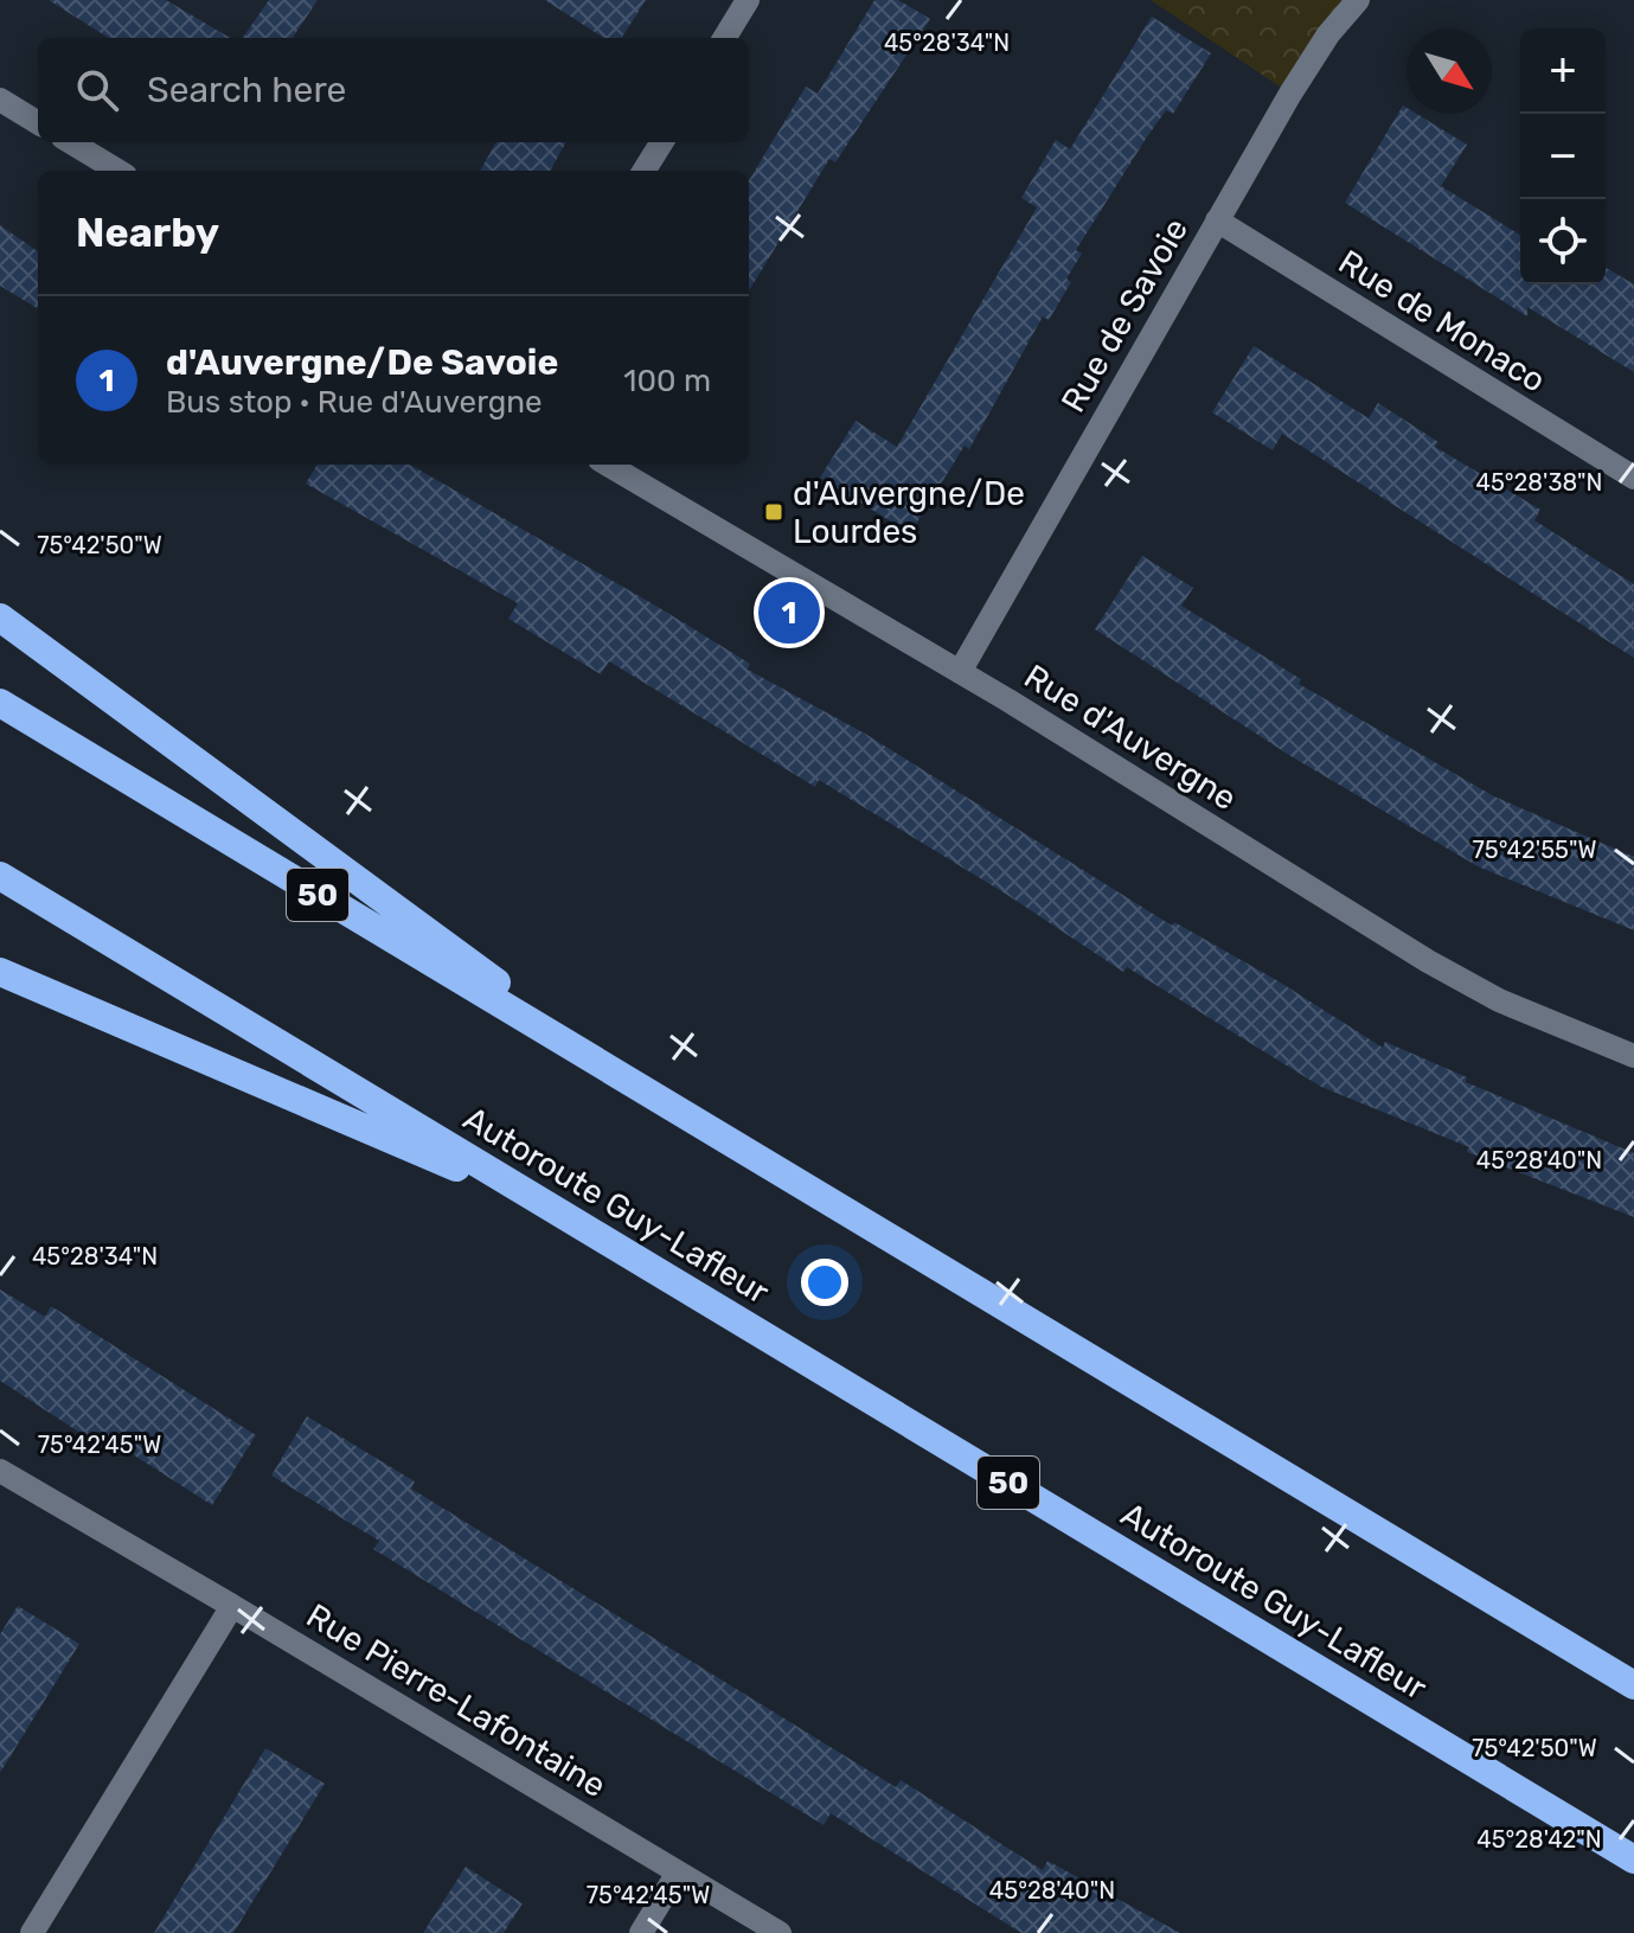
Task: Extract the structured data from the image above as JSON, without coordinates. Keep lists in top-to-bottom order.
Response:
{
  "streets": {
    "highway": ["50", "Autoroute Guy-Lafleur"],
    "street": [
      "Rue de Savoie",
      "Rue de Monaco",
      "Rue d'Auvergne",
      "Rue Pierre-Lafontaine"
    ]
  },
  "crossings": [
    ["Rue de Savoie", "Rue de Monaco"],
    ["Rue de Savoie", "Rue d'Auvergne"]
  ],
  "places": {
    "transit": ["d'Auvergne/De Lourdes"]
  },
  "north": "bottom right",
  "page": {
    "map_buttons": ["+", "−"],
    "search": "Search here",
    "heading": "Nearby",
    "list": [
      {
        "mark": "1",
        "name": "d'Auvergne/De Savoie",
        "note": "Bus stop · Rue d'Auvergne",
        "value": "100 m"
      }
    ],
    "pins": "1"
  },
  "coordinates": [
    "45°28'34\"N",
    "45°28'38\"N",
    "75°42'50\"W",
    "75°42'55\"W",
    "45°28'40\"N",
    "75°42'45\"W",
    "45°28'42\"N"
  ]
}
